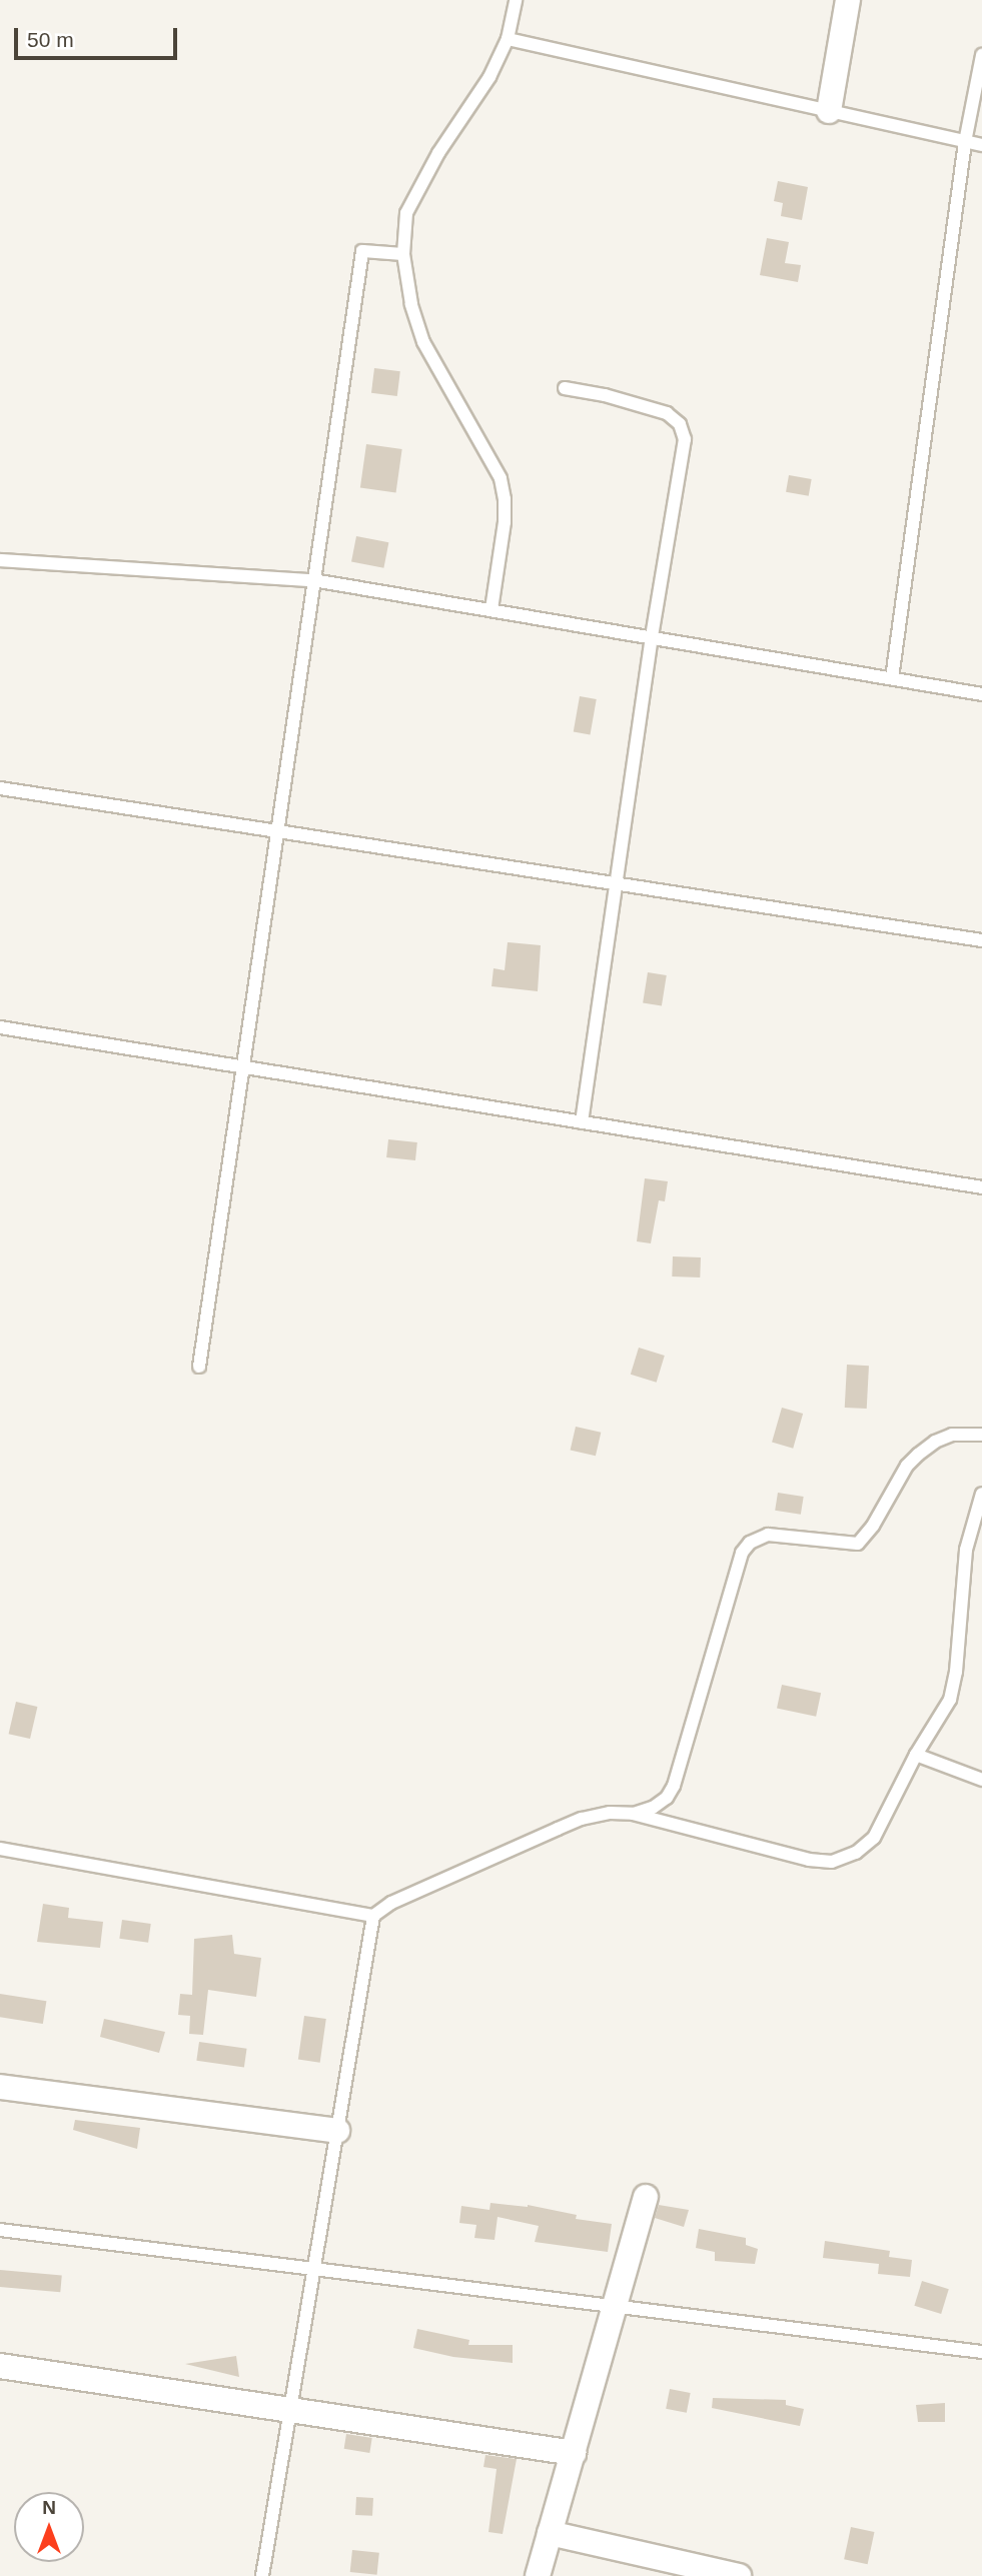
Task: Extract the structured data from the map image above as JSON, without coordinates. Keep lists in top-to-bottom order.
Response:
{
  "scale_bar": "50 m",
  "north": "top"
}
